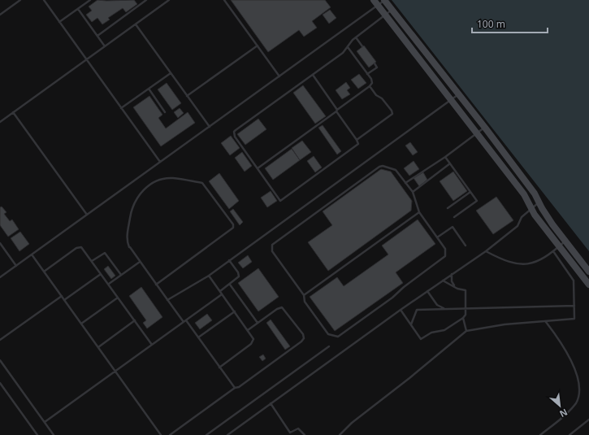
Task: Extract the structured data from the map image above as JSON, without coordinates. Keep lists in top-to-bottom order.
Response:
{
  "scale_bar": "100 m",
  "north": "bottom right"
}
